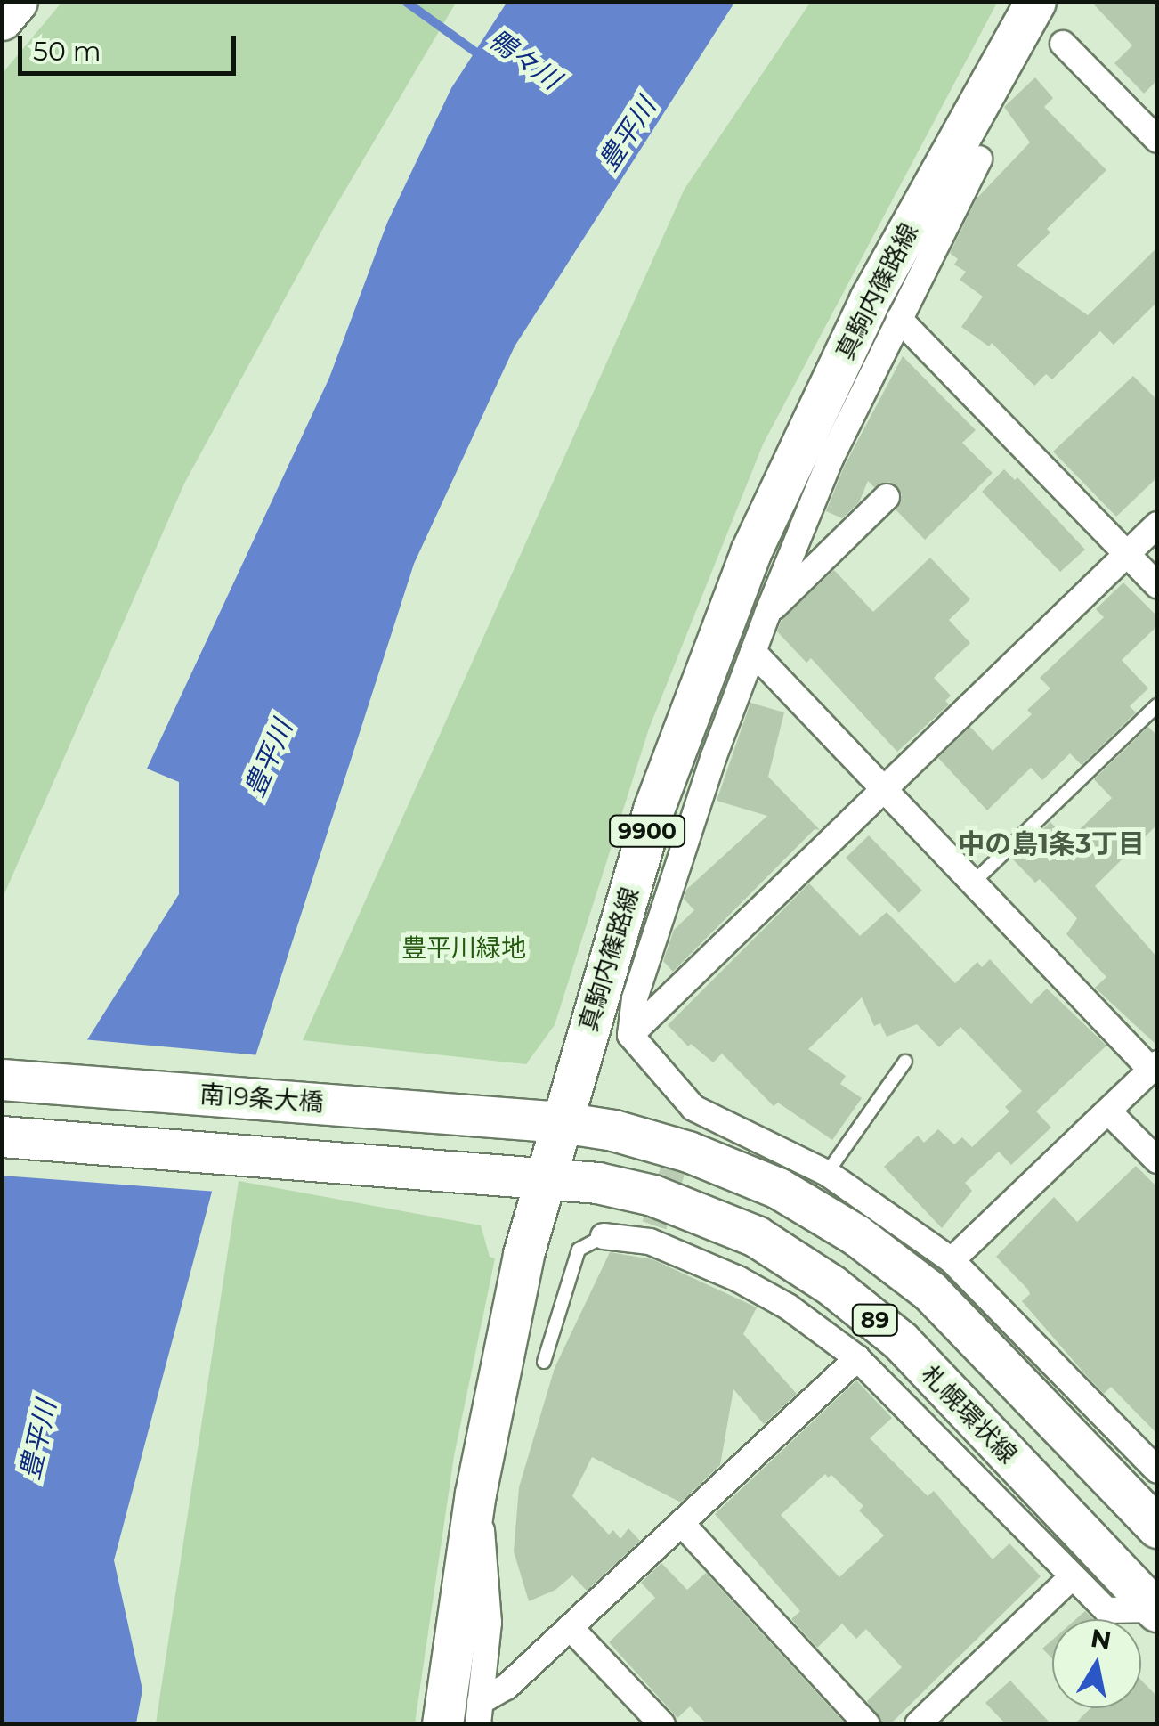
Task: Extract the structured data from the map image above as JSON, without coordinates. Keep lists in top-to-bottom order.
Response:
{
  "streets": {
    "main road": [
      "真駒内篠路線",
      "9900",
      "南19条大橋",
      "89",
      "札幌環状線"
    ]
  },
  "crossings": [
    ["真駒内篠路線", "南19条大橋"],
    ["真駒内篠路線", "89"],
    ["真駒内篠路線", "札幌環状線"],
    ["南19条大橋", "89"],
    ["89", "札幌環状線"]
  ],
  "districts": ["中の島1条3丁目"],
  "water": ["鴨々川", "豊平川"],
  "parks": ["豊平川緑地"],
  "scale_bar": "50 m",
  "north": "top"
}
